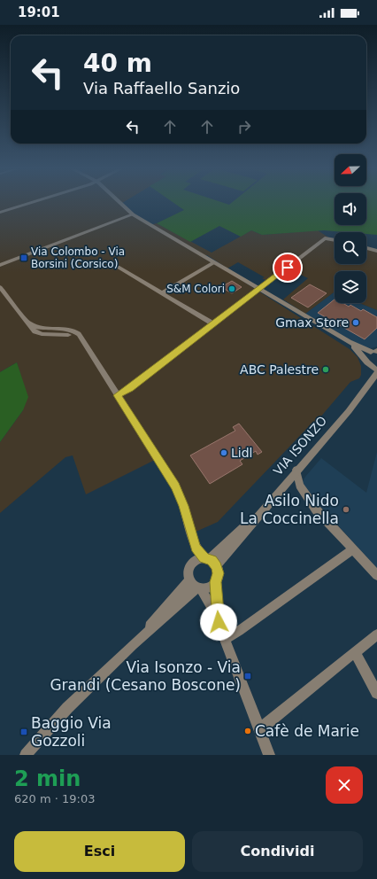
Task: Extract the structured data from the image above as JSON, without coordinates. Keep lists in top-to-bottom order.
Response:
{
  "streets": {
    "street": ["VIA ISONZO"]
  },
  "places": {
    "transit": ["Via Colombo - Via Borsini (Corsico)", "Via Isonzo - Via Grandi (Cesano Boscone)", "Baggio Via Gozzoli"],
    "other": [
      "S&M Colori",
      "Gmax Store",
      "ABC Palestre",
      "Lidl",
      "Asilo Nido La Coccinella",
      "Cafè de Marie"
    ]
  },
  "north": "left",
  "page": {
    "status": "19:01",
    "turn": ["40 m", "Via Raffaello Sanzio"],
    "heading": ["2 min", "620 m · 19:03"],
    "buttons": ["Esci", "Condividi"]
  }
}
